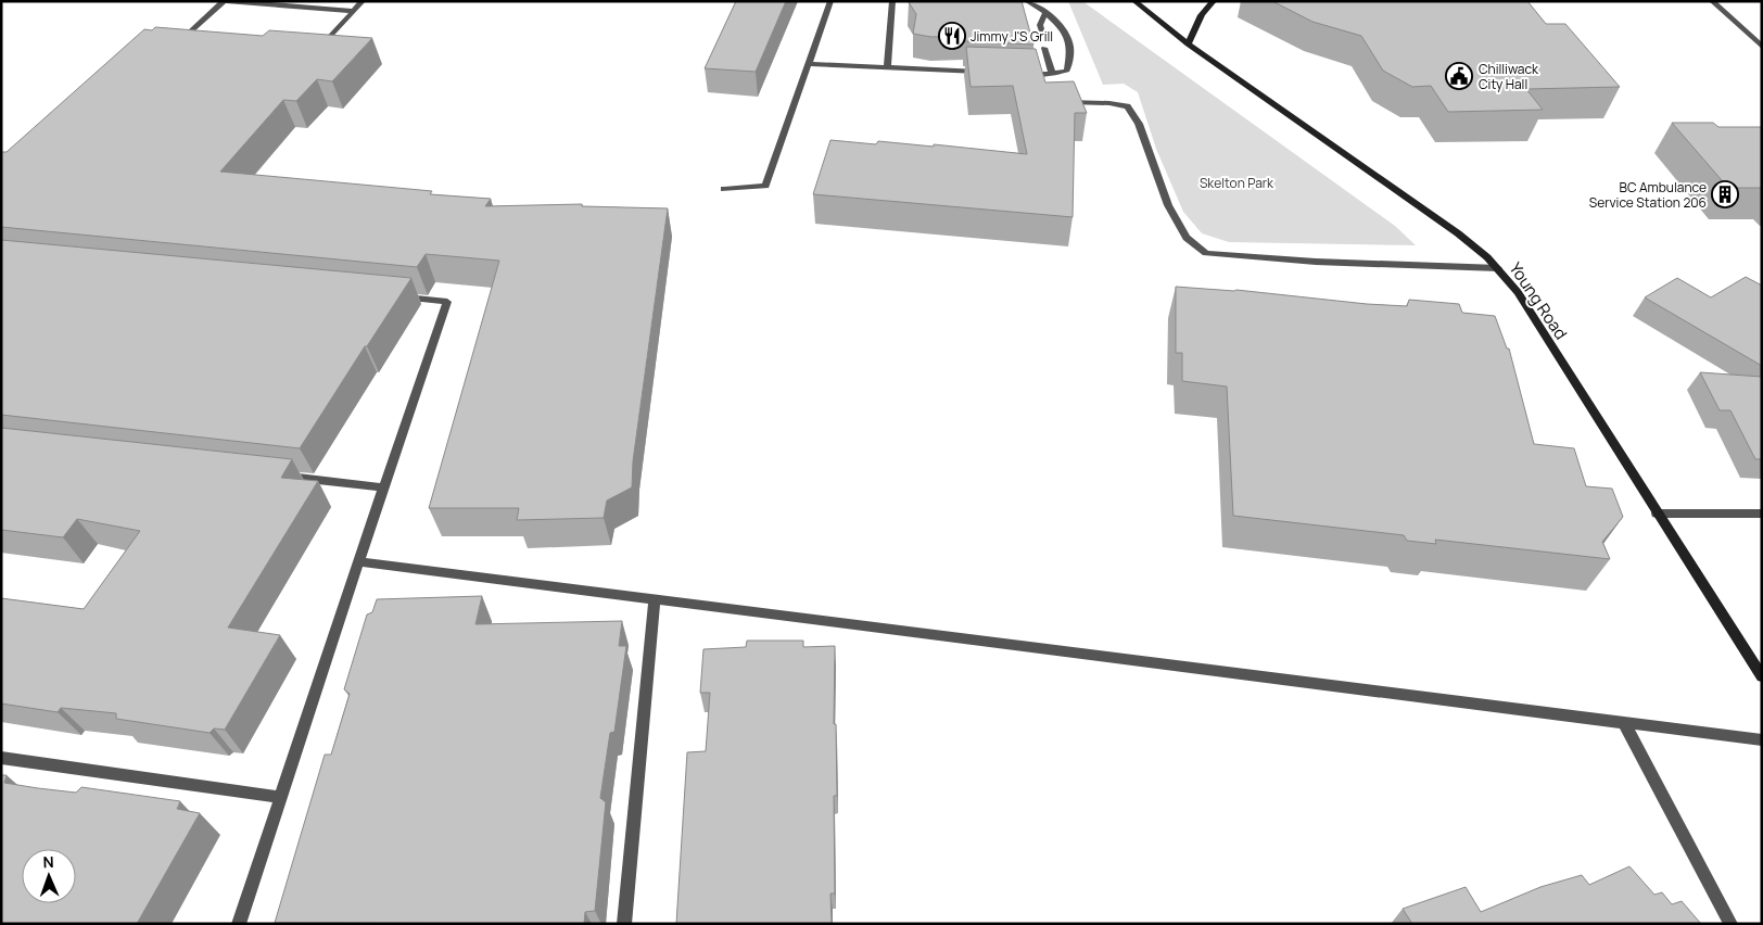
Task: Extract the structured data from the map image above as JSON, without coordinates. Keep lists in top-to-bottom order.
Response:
{
  "streets": {
    "main road": ["Young Road"]
  },
  "parks": ["Skelton Park"],
  "places": {
    "restaurant": ["Jimmy J'S Grill"],
    "public building": ["Chilliwack City Hall"],
    "building": ["BC Ambulance Service Station 206"]
  },
  "north": "top"
}
